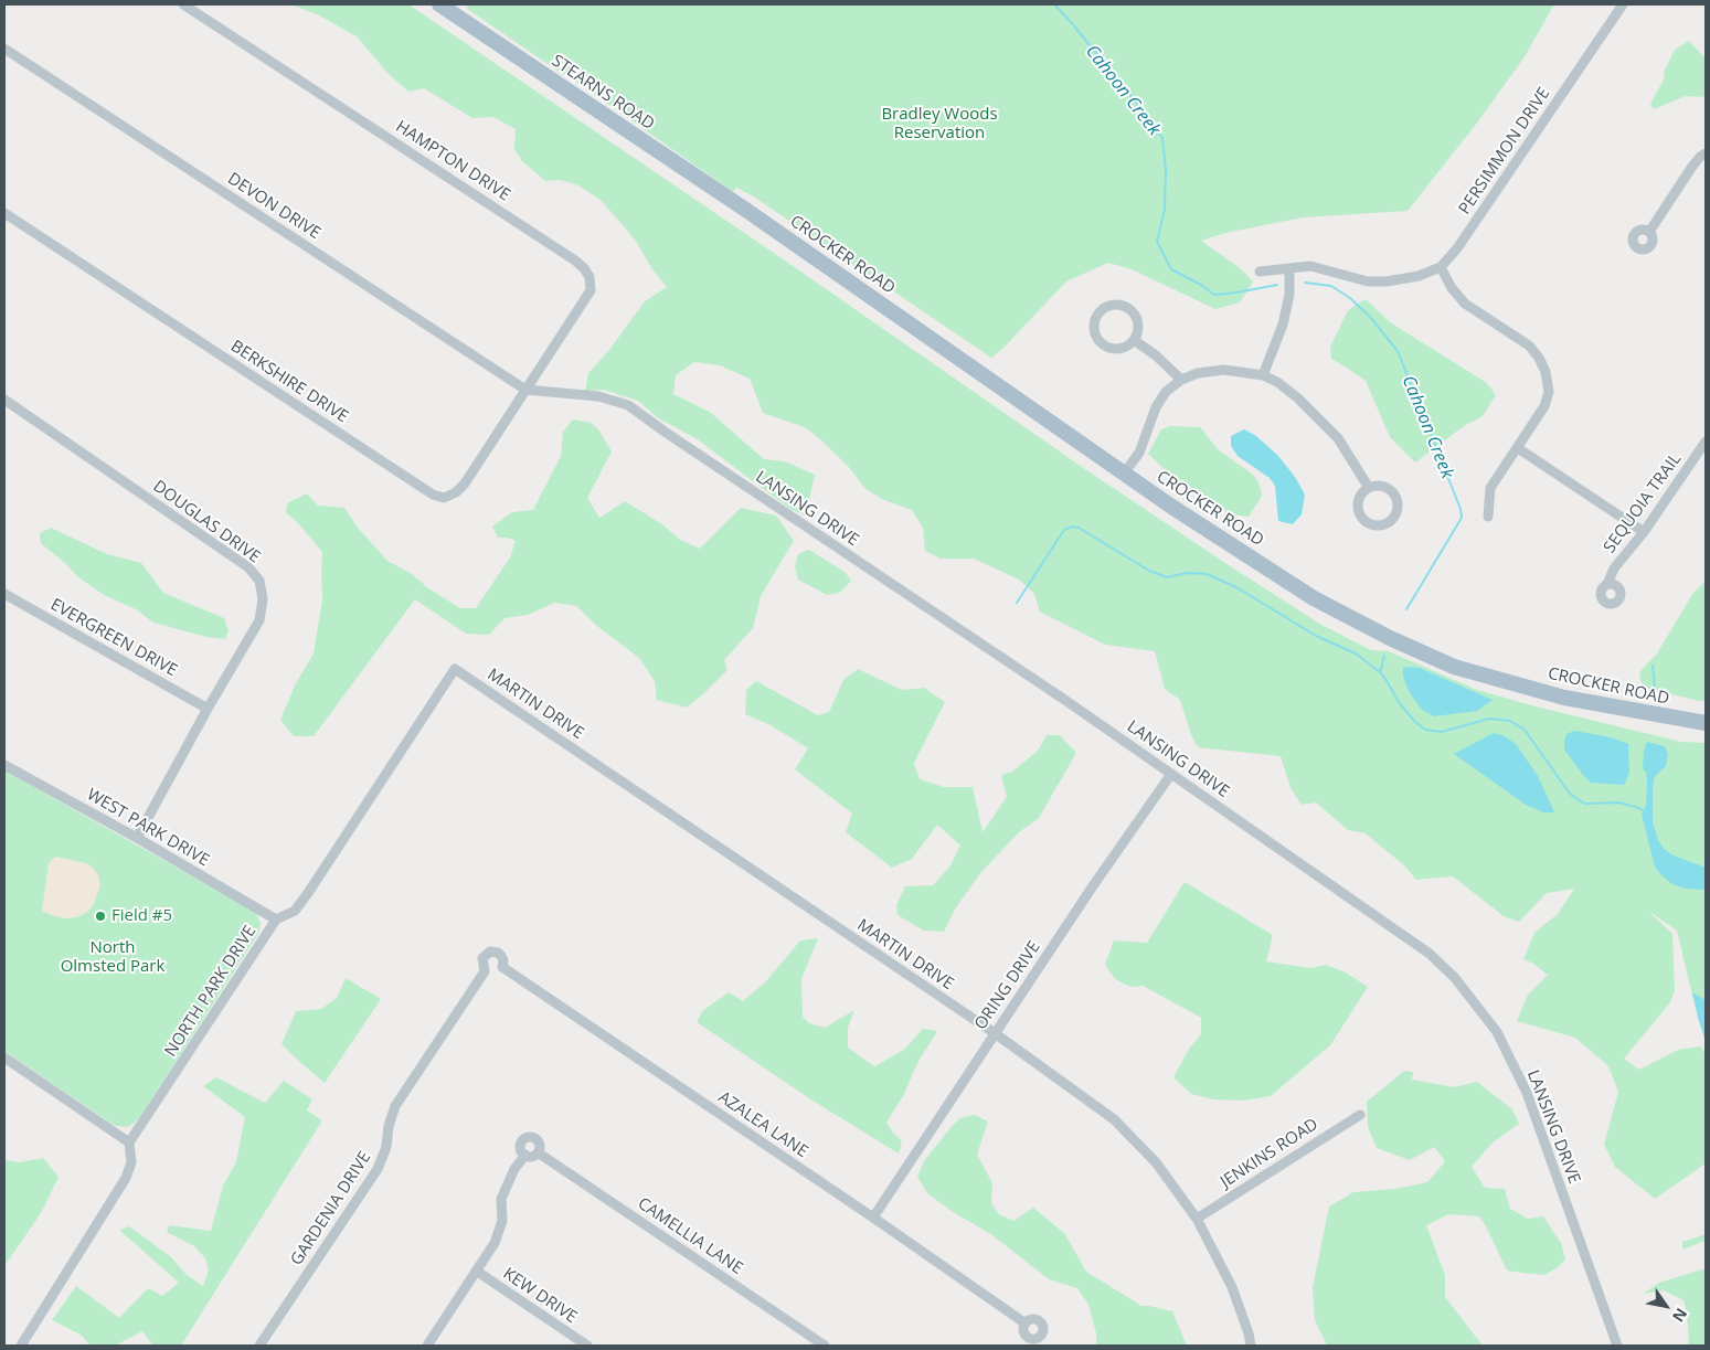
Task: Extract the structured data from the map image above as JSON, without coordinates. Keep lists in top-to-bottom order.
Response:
{
  "streets": {
    "main road": ["STEARNS ROAD", "CROCKER ROAD"],
    "street": [
      "PERSIMMON DRIVE",
      "HAMPTON DRIVE",
      "DEVON DRIVE",
      "BERKSHIRE DRIVE",
      "SEQUOIA TRAIL",
      "LANSING DRIVE",
      "DOUGLAS DRIVE",
      "EVERGREEN DRIVE",
      "MARTIN DRIVE",
      "WEST PARK DRIVE",
      "ORING DRIVE",
      "NORTH PARK DRIVE",
      "AZALEA LANE",
      "JENKINS ROAD",
      "GARDENIA DRIVE",
      "CAMELLIA LANE",
      "KEW DRIVE"
    ]
  },
  "crossings": [
    ["STEARNS ROAD", "CROCKER ROAD"],
    ["HAMPTON DRIVE", "DEVON DRIVE"],
    ["HAMPTON DRIVE", "BERKSHIRE DRIVE"],
    ["HAMPTON DRIVE", "LANSING DRIVE"],
    ["DEVON DRIVE", "BERKSHIRE DRIVE"],
    ["DEVON DRIVE", "LANSING DRIVE"],
    ["BERKSHIRE DRIVE", "LANSING DRIVE"],
    ["LANSING DRIVE", "ORING DRIVE"],
    ["DOUGLAS DRIVE", "EVERGREEN DRIVE"],
    ["DOUGLAS DRIVE", "WEST PARK DRIVE"],
    ["MARTIN DRIVE", "ORING DRIVE"],
    ["MARTIN DRIVE", "NORTH PARK DRIVE"],
    ["MARTIN DRIVE", "JENKINS ROAD"],
    ["WEST PARK DRIVE", "NORTH PARK DRIVE"],
    ["ORING DRIVE", "AZALEA LANE"],
    ["AZALEA LANE", "GARDENIA DRIVE"]
  ],
  "water": ["Cahoon Creek"],
  "parks": ["Bradley Woods Reservation", "North Olmsted Park"],
  "places": ["Field #5"],
  "north": "bottom right"
}
